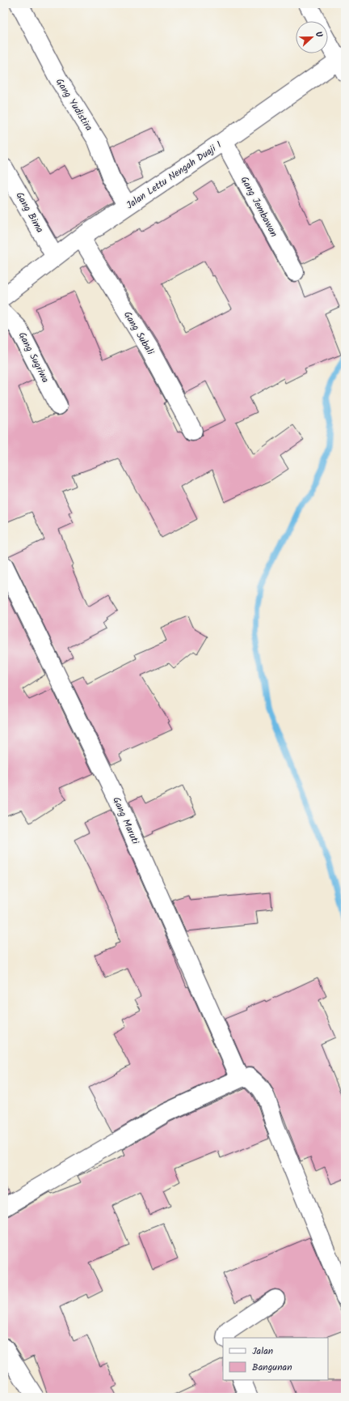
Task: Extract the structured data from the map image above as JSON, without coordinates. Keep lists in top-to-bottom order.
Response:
{
  "streets": {
    "street": [
      "Gang Yudistira",
      "Jalan Lettu Nengah Duaji I",
      "Gang Jembawan",
      "Gang Bima",
      "Gang Subali",
      "Gang Sugriwa",
      "Gang Maruti"
    ]
  },
  "crossings": [
    ["Gang Yudistira", "Jalan Lettu Nengah Duaji I"],
    ["Jalan Lettu Nengah Duaji I", "Gang Jembawan"],
    ["Jalan Lettu Nengah Duaji I", "Gang Bima"],
    ["Jalan Lettu Nengah Duaji I", "Gang Subali"]
  ],
  "legend": ["Jalan", "Bangunan"],
  "north": "right"
}
